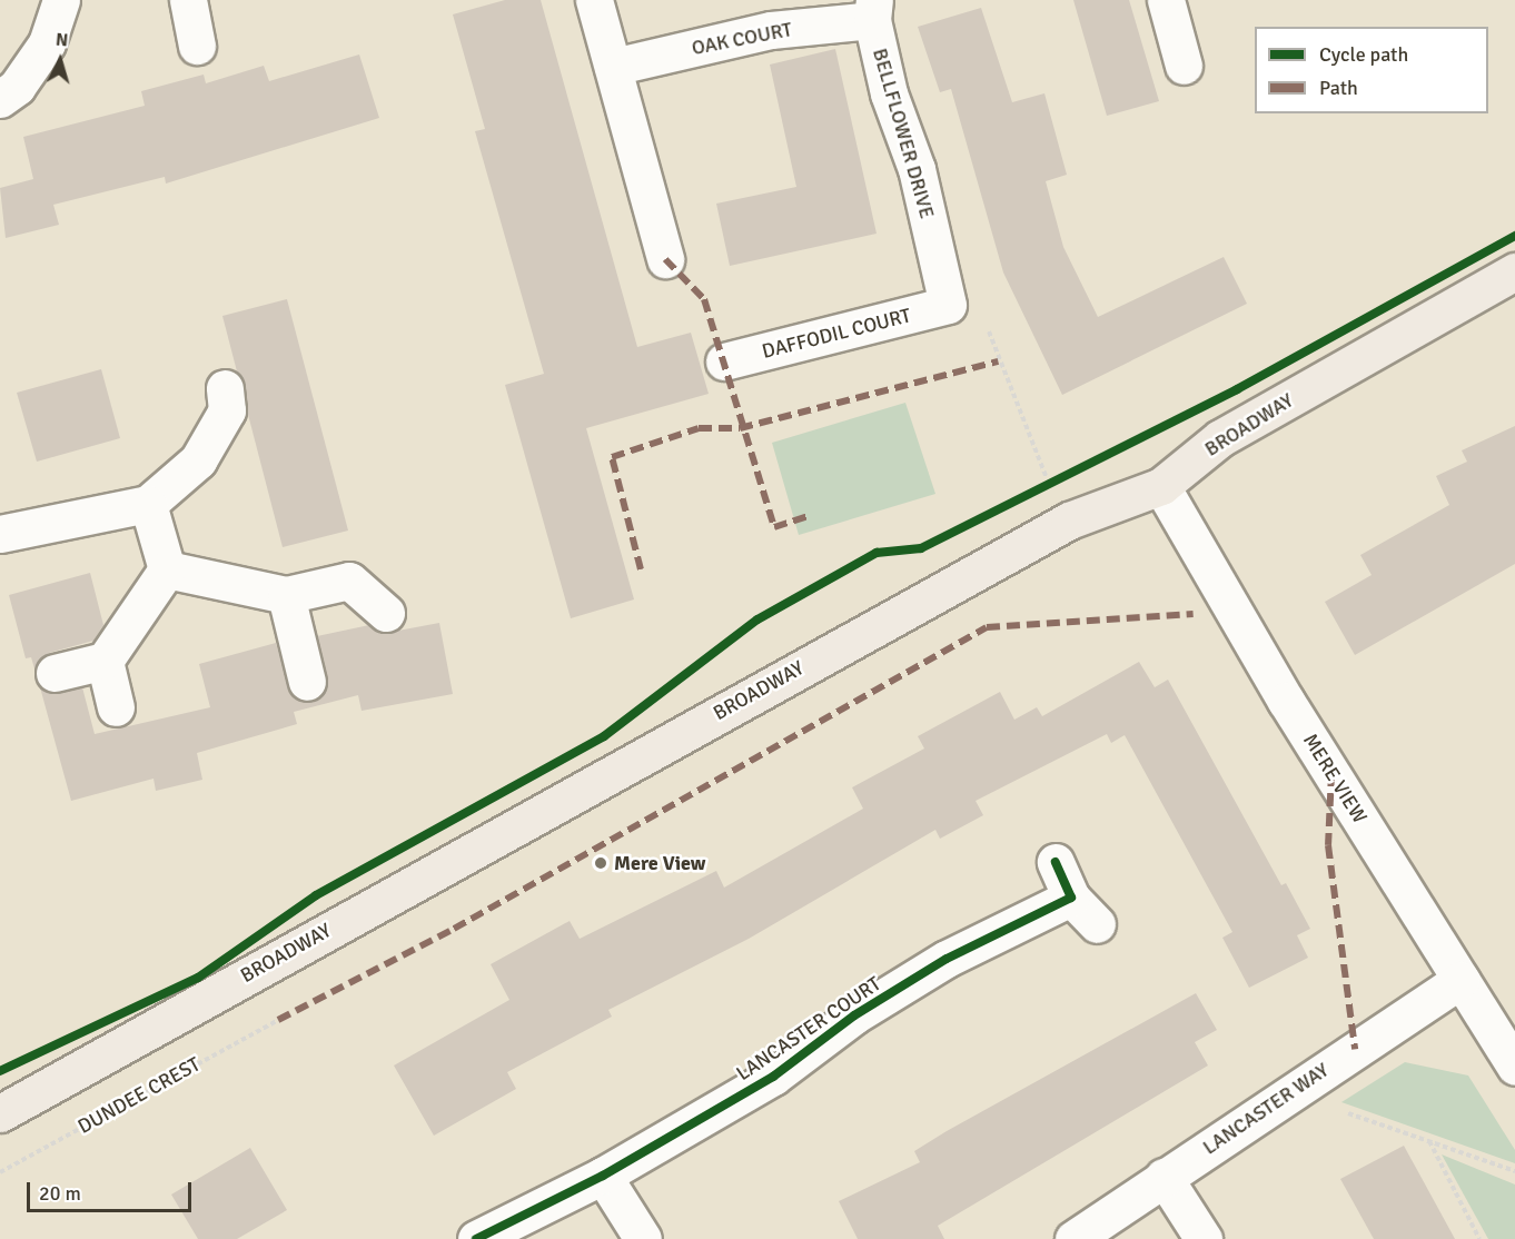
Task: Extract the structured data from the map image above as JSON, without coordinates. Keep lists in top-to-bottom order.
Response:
{
  "streets": {
    "main road": ["BROADWAY"],
    "street": [
      "OAK COURT",
      "BELLFLOWER DRIVE",
      "DAFFODIL COURT",
      "MERE VIEW",
      "LANCASTER COURT",
      "LANCASTER WAY"
    ],
    "path": ["DUNDEE CREST"]
  },
  "crossings": [
    ["OAK COURT", "BELLFLOWER DRIVE"],
    ["BELLFLOWER DRIVE", "DAFFODIL COURT"],
    ["BROADWAY", "MERE VIEW"],
    ["MERE VIEW", "LANCASTER WAY"]
  ],
  "places": ["Mere View"],
  "legend": ["Cycle path", "Path"],
  "scale_bar": "20 m",
  "north": "top"
}
